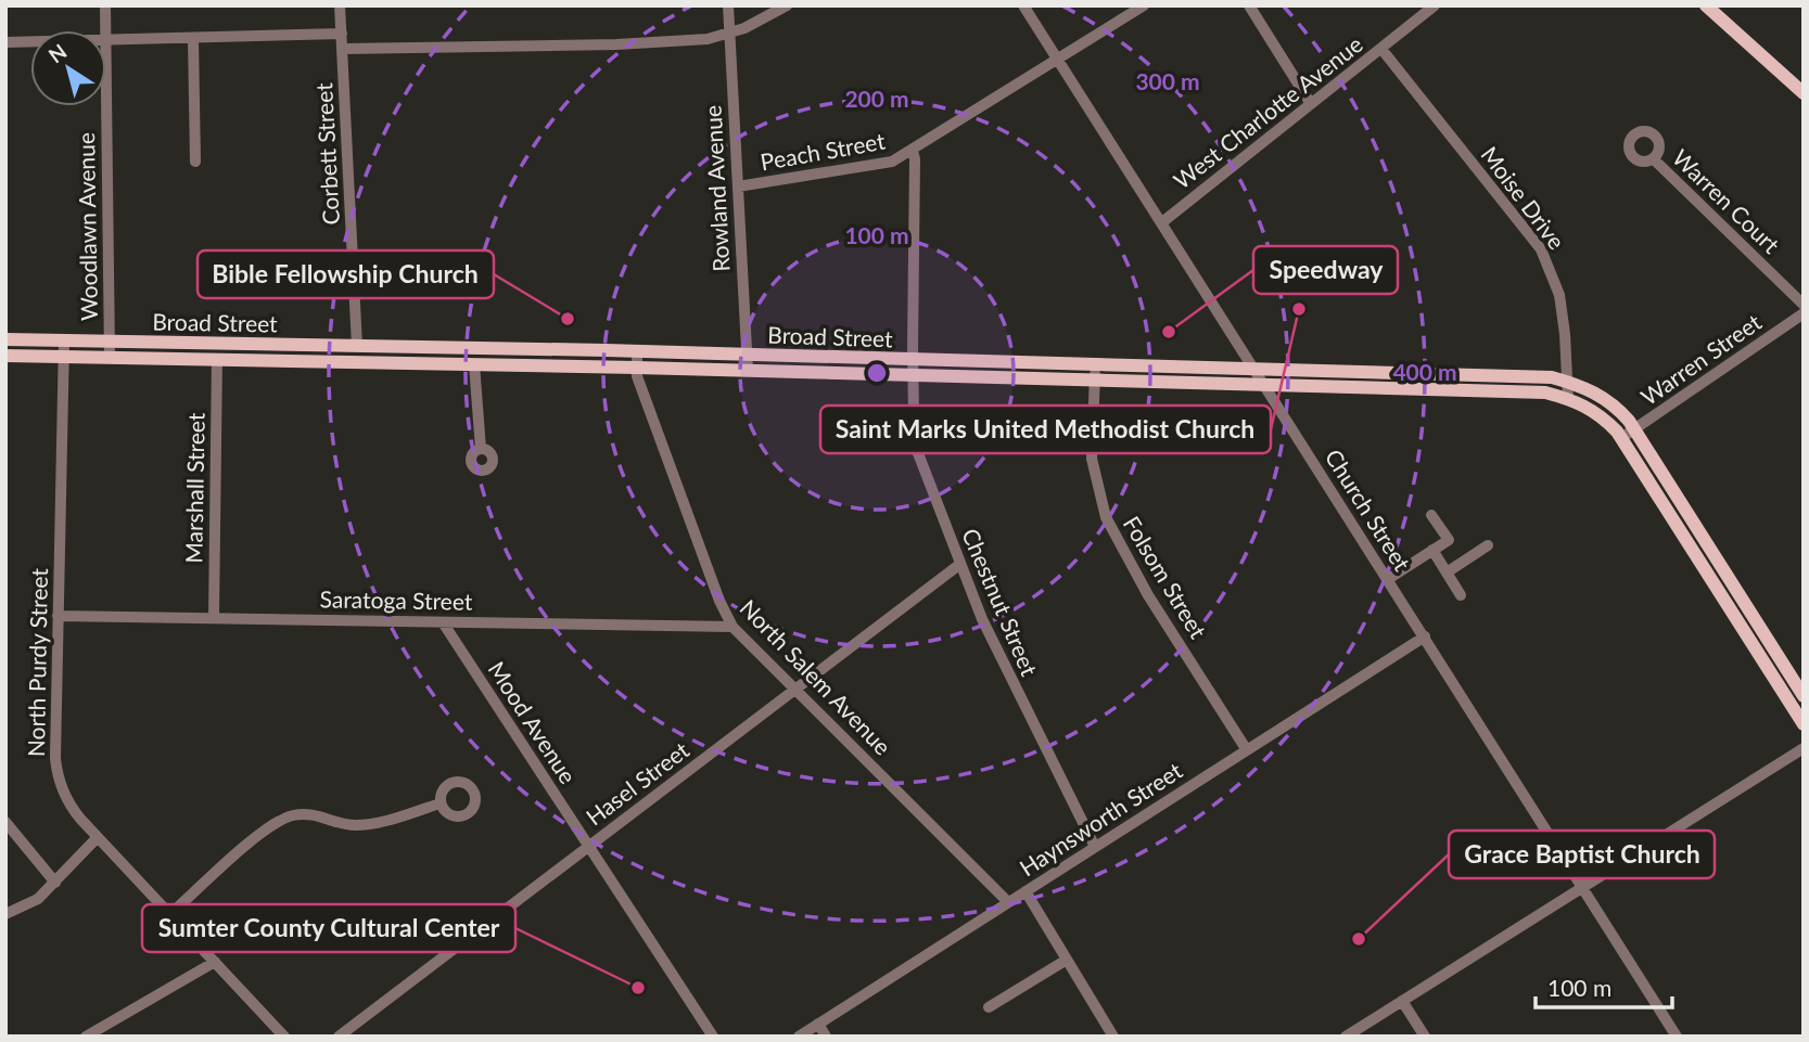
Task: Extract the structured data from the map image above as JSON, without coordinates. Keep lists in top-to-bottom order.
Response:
{
  "streets": {
    "main road": ["Broad Street"],
    "street": [
      "West Charlotte Avenue",
      "Peach Street",
      "Corbett Street",
      "Rowland Avenue",
      "Moise Drive",
      "Warren Court",
      "Woodlawn Avenue",
      "Warren Street",
      "Marshall Street",
      "Church Street",
      "Folsom Street",
      "Saratoga Street",
      "Chestnut Street",
      "North Purdy Street",
      "North Salem Avenue",
      "Mood Avenue",
      "Hasel Street",
      "Haynsworth Street"
    ]
  },
  "crossings": [
    ["West Charlotte Avenue", "Moise Drive"],
    ["West Charlotte Avenue", "Church Street"],
    ["Peach Street", "Rowland Avenue"],
    ["Peach Street", "Church Street"],
    ["Peach Street", "Chestnut Street"],
    ["Corbett Street", "Broad Street"],
    ["Rowland Avenue", "Broad Street"],
    ["Moise Drive", "Broad Street"],
    ["Woodlawn Avenue", "Broad Street"],
    ["Broad Street", "Warren Street"],
    ["Broad Street", "Marshall Street"],
    ["Broad Street", "Church Street"],
    ["Broad Street", "Folsom Street"],
    ["Broad Street", "Chestnut Street"],
    ["Broad Street", "North Purdy Street"],
    ["Broad Street", "North Salem Avenue"],
    ["Marshall Street", "Saratoga Street"],
    ["Church Street", "Haynsworth Street"],
    ["Folsom Street", "Haynsworth Street"],
    ["Saratoga Street", "North Purdy Street"],
    ["Saratoga Street", "North Salem Avenue"],
    ["Saratoga Street", "Mood Avenue"],
    ["Chestnut Street", "Hasel Street"],
    ["Chestnut Street", "Haynsworth Street"],
    ["North Salem Avenue", "Hasel Street"],
    ["North Salem Avenue", "Haynsworth Street"],
    ["Mood Avenue", "Hasel Street"]
  ],
  "places": [
    "Saint Marks United Methodist Church",
    "Bible Fellowship Church",
    "Speedway",
    "Grace Baptist Church",
    "Sumter County Cultural Center"
  ],
  "scale_bar": "100 m",
  "north": "top left",
  "rings": [
    "300 m",
    "200 m",
    "100 m",
    "400 m"
  ]
}
